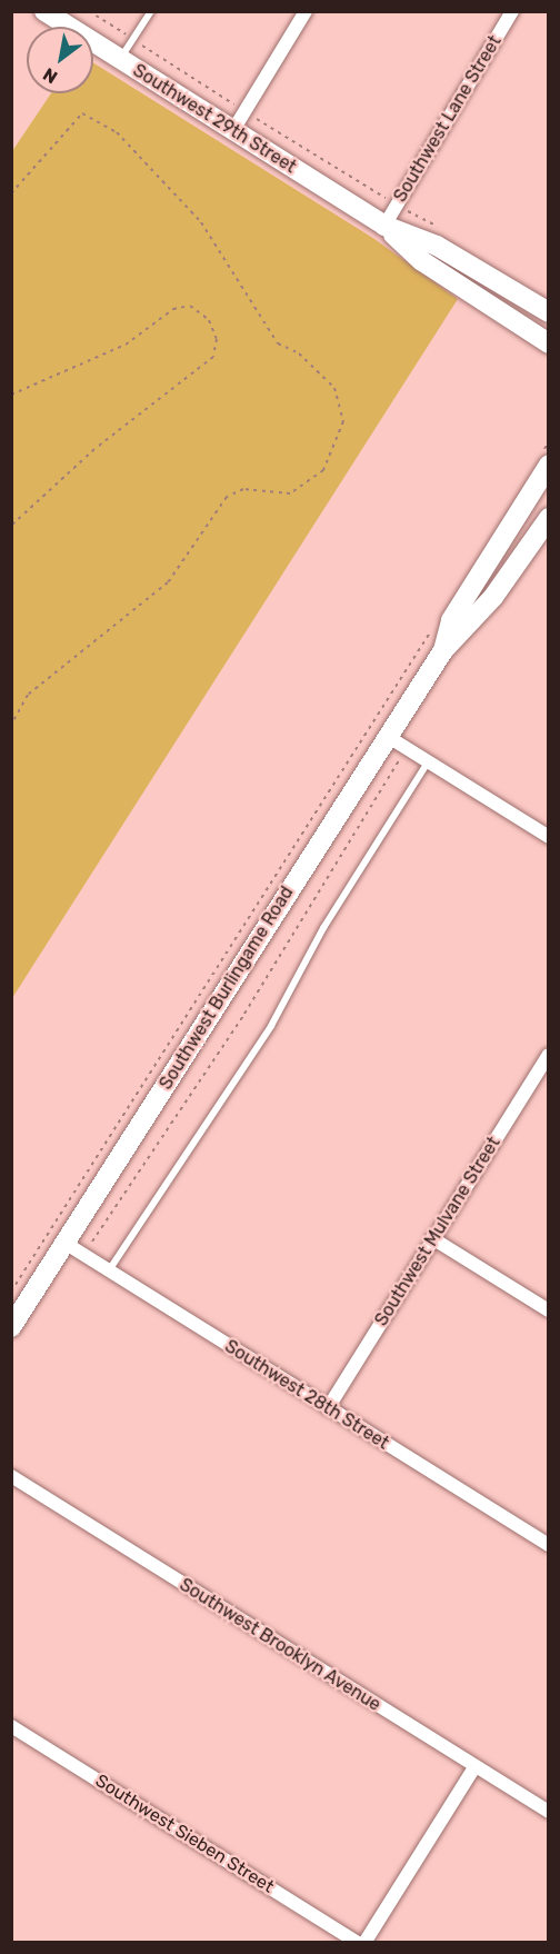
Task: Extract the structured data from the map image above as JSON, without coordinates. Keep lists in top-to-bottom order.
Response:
{
  "streets": {
    "main road": ["Southwest 29th Street", "Southwest Burlingame Road"],
    "street": [
      "Southwest Lane Street",
      "Southwest Mulvane Street",
      "Southwest 28th Street",
      "Southwest Brooklyn Avenue",
      "Southwest Sieben Street"
    ]
  },
  "crossings": [
    ["Southwest 29th Street", "Southwest Lane Street"],
    ["Southwest Burlingame Road", "Southwest 28th Street"],
    ["Southwest Mulvane Street", "Southwest 28th Street"]
  ],
  "north": "bottom left"
}
